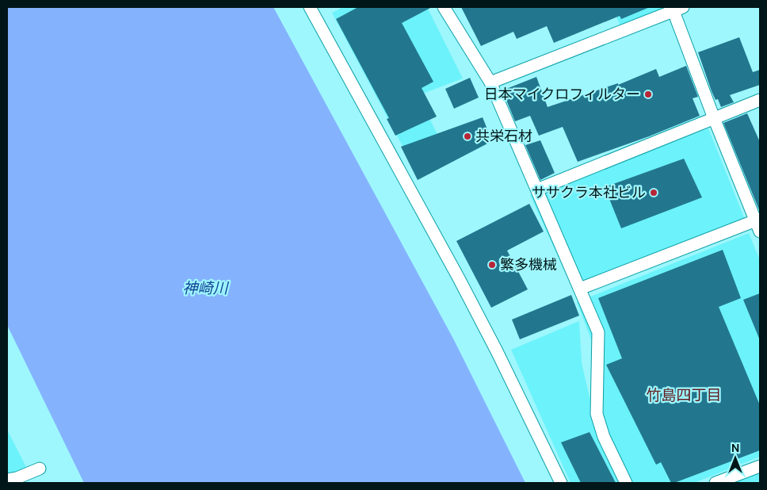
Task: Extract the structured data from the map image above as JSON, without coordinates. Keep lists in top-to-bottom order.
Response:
{
  "districts": ["竹島四丁目"],
  "water": ["神崎川"],
  "places": [
    "日本マイクロフィルター",
    "共栄石材",
    "ササクラ本社ビル",
    "繁多機械"
  ],
  "north": "top"
}
